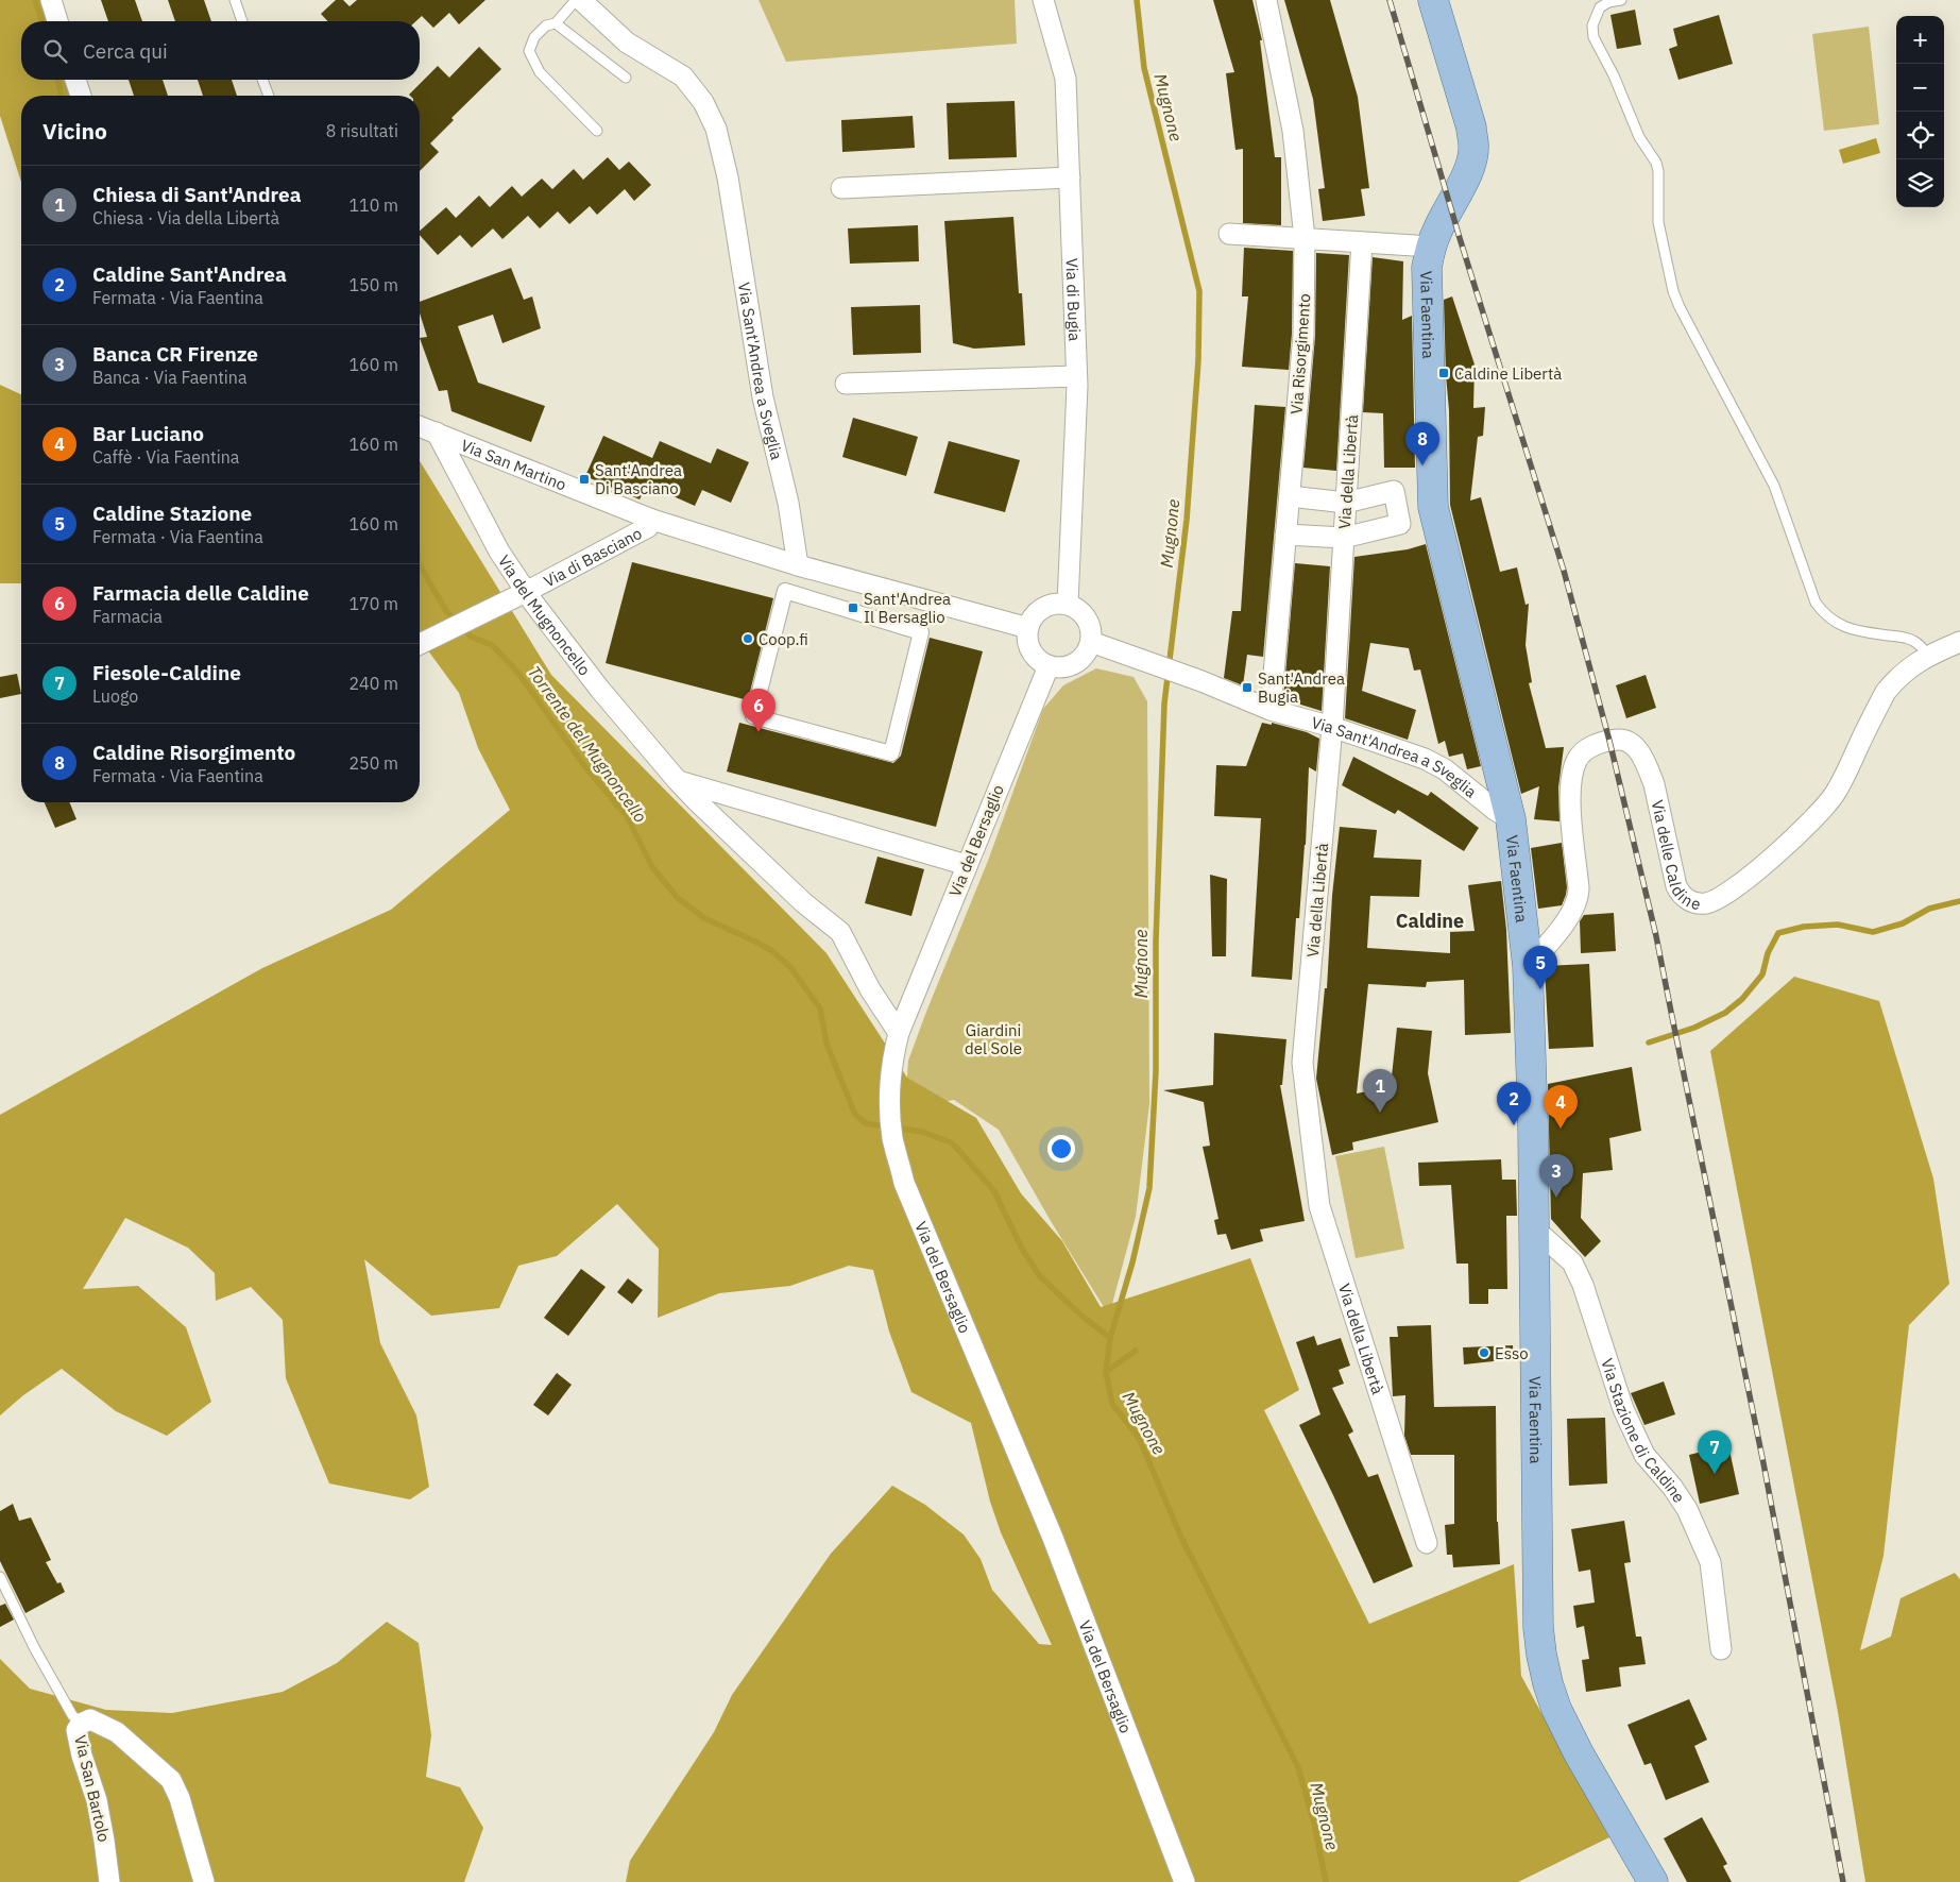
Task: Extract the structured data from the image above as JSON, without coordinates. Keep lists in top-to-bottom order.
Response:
{
  "streets": {
    "main road": ["Via Faentina"],
    "street": [
      "Via di Bugia",
      "Via Risorgimento",
      "Via Sant'Andrea a Sveglia",
      "Via San Martino",
      "Via della Libertà",
      "Via di Basciano",
      "Via del Mugnoncello",
      "Via del Bersaglio",
      "Via delle Caldine",
      "Via Stazione di Caldine",
      "Via San Bartolo"
    ]
  },
  "crossings": [
    ["Via di Bugia", "Via Sant'Andrea a Sveglia"],
    ["Via di Bugia", "Via del Bersaglio"],
    ["Via Faentina", "Via Sant'Andrea a Sveglia"],
    ["Via Faentina", "Via delle Caldine"],
    ["Via Faentina", "Via Stazione di Caldine"],
    ["Via Risorgimento", "Via Sant'Andrea a Sveglia"],
    ["Via Sant'Andrea a Sveglia", "Via San Martino"],
    ["Via Sant'Andrea a Sveglia", "Via della Libertà"],
    ["Via Sant'Andrea a Sveglia", "Via del Bersaglio"],
    ["Via San Martino", "Via di Basciano"],
    ["Via San Martino", "Via del Mugnoncello"],
    ["Via di Basciano", "Via del Mugnoncello"],
    ["Via del Mugnoncello", "Via del Bersaglio"]
  ],
  "districts": ["Caldine"],
  "water": ["Mugnone", "Torrente del Mugnoncello"],
  "parks": ["Giardini del Sole"],
  "places": {
    "transit": [
      "Caldine Libertà",
      "Sant'Andrea Di Basciano",
      "Sant'Andrea Il Bersaglio",
      "Sant'Andrea Bugia"
    ],
    "other": ["Coop.fi", "Esso"]
  },
  "page": {
    "map_buttons": ["+", "−"],
    "search": "Cerca qui",
    "heading": ["Vicino", "8 risultati"],
    "list": [
      {
        "mark": "1",
        "name": "Chiesa di Sant'Andrea",
        "note": "Chiesa · Via della Libertà",
        "value": "110 m"
      },
      {
        "mark": "2",
        "name": "Caldine Sant'Andrea",
        "note": "Fermata · Via Faentina",
        "value": "150 m"
      },
      {
        "mark": "3",
        "name": "Banca CR Firenze",
        "note": "Banca · Via Faentina",
        "value": "160 m"
      },
      {
        "mark": "4",
        "name": "Bar Luciano",
        "note": "Caffè · Via Faentina",
        "value": "160 m"
      },
      {
        "mark": "5",
        "name": "Caldine Stazione",
        "note": "Fermata · Via Faentina",
        "value": "160 m"
      },
      {
        "mark": "6",
        "name": "Farmacia delle Caldine",
        "note": "Farmacia",
        "value": "170 m"
      },
      {
        "mark": "7",
        "name": "Fiesole-Caldine",
        "note": "Luogo",
        "value": "240 m"
      },
      {
        "mark": "8",
        "name": "Caldine Risorgimento",
        "note": "Fermata · Via Faentina",
        "value": "250 m"
      }
    ],
    "pins": [
      "8",
      "6",
      "5",
      "1",
      "2",
      "4",
      "3",
      "7"
    ]
  }
}
